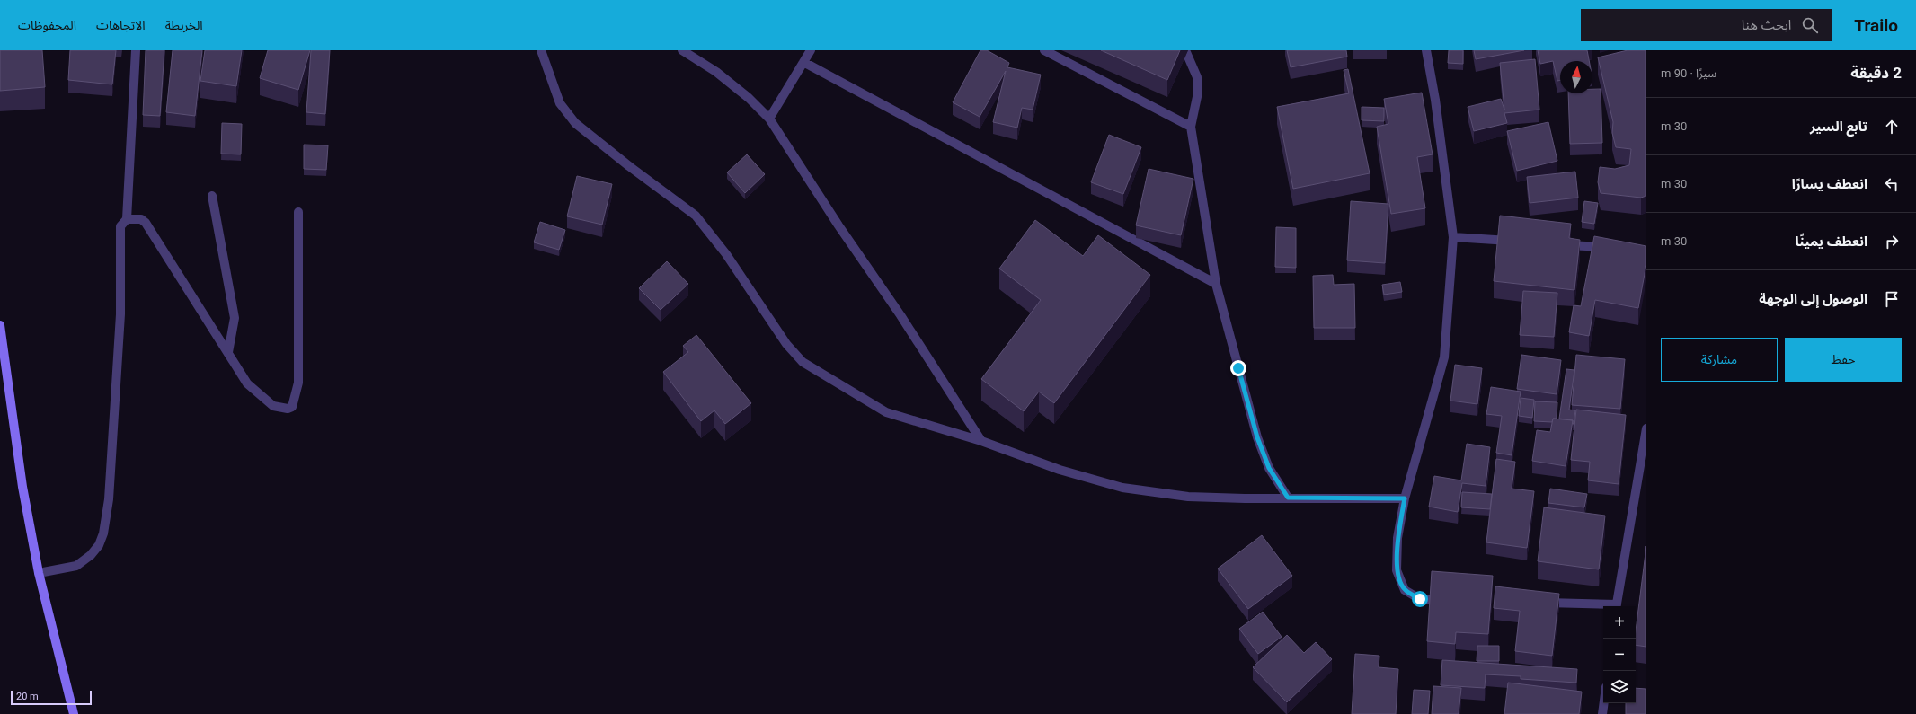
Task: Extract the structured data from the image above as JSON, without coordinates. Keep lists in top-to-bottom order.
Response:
{
  "scale_bar": "20 m",
  "north": "top",
  "page": {
    "header": "Trailo",
    "search": "ابحث هنا",
    "nav": ["الخريطة", "الاتجاهات", "المحفوظات"],
    "heading": ["2 دقيقة", "سيرًا · 90 m"],
    "list": [
      ["تابع السير", "30 m"],
      ["انعطف يسارًا", "30 m"],
      ["انعطف يمينًا", "30 m"],
      "الوصول إلى الوجهة"
    ],
    "buttons": ["حفظ", "مشاركة"],
    "map_buttons": ["+", "−"],
    "scale": "20 m"
  }
}
